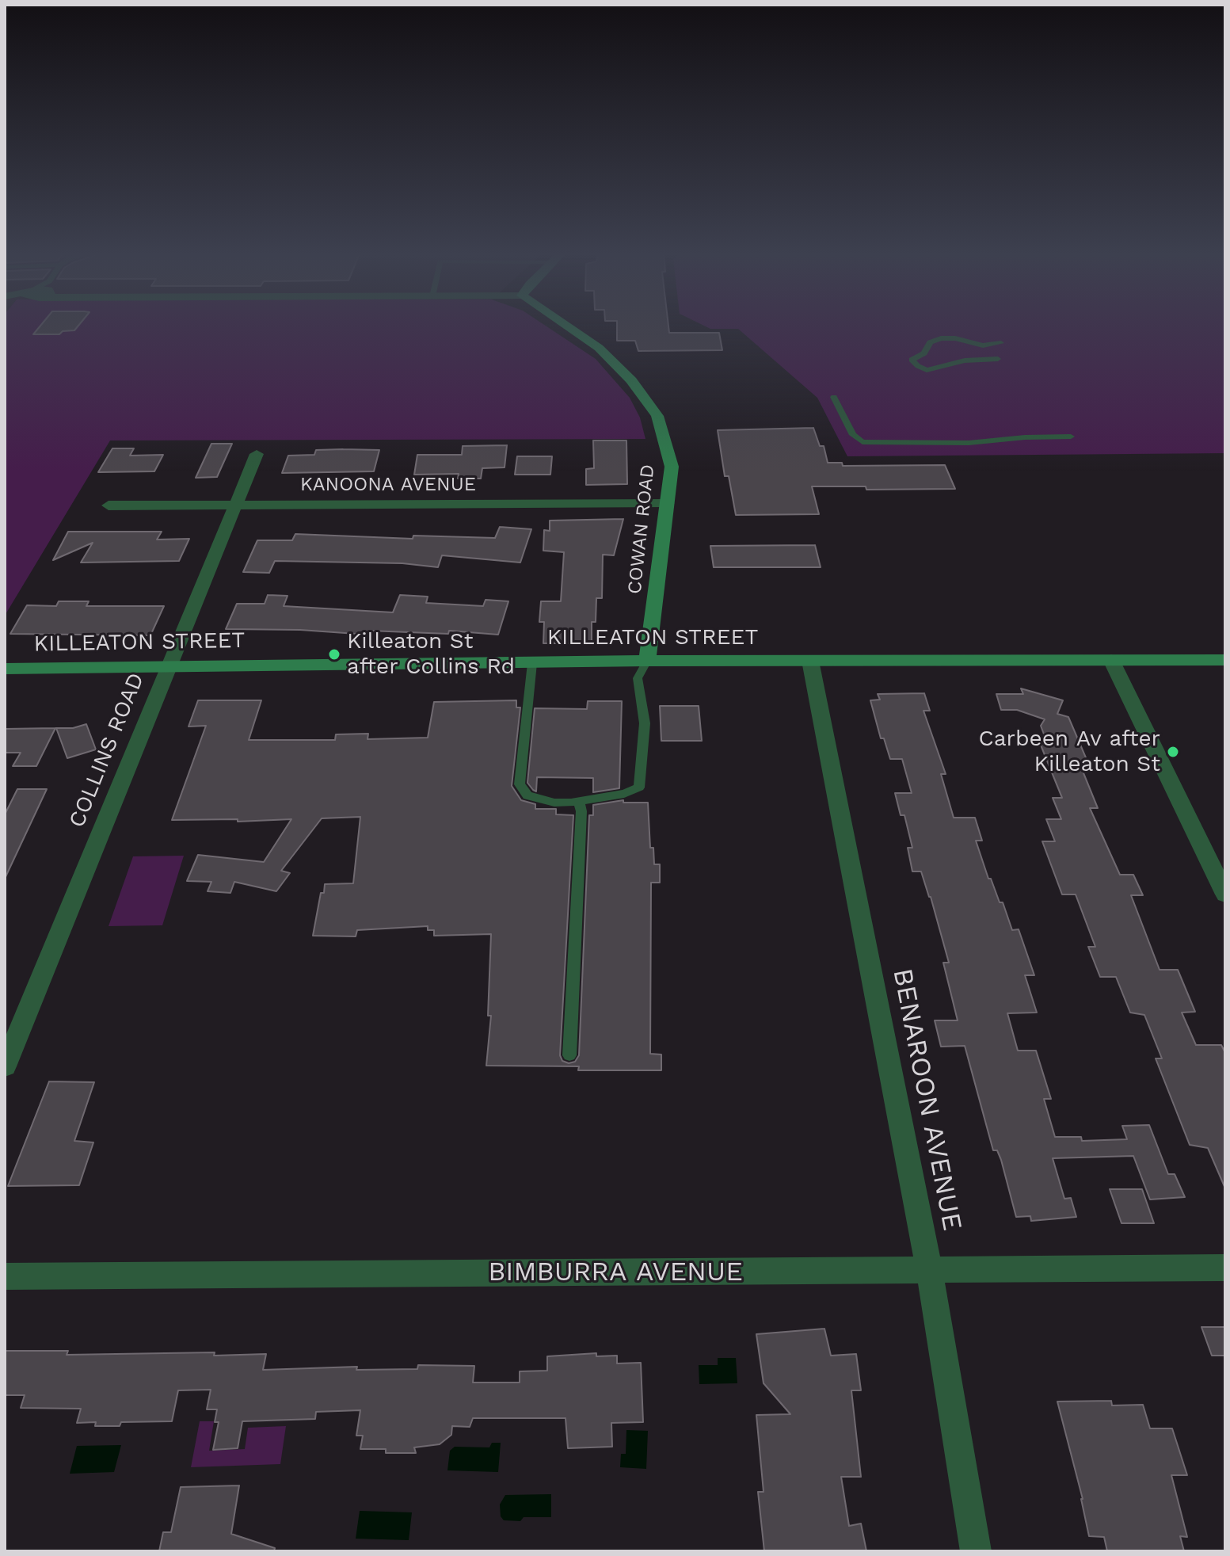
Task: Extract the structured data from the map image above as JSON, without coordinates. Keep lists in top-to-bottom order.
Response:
{
  "streets": {
    "main road": ["COWAN ROAD", "KILLEATON STREET"],
    "street": [
      "KANOONA AVENUE",
      "COLLINS ROAD",
      "BENAROON AVENUE",
      "BIMBURRA AVENUE"
    ]
  },
  "crossings": [
    ["KANOONA AVENUE", "COWAN ROAD"],
    ["KANOONA AVENUE", "COLLINS ROAD"],
    ["COWAN ROAD", "KILLEATON STREET"],
    ["KILLEATON STREET", "COLLINS ROAD"],
    ["KILLEATON STREET", "BENAROON AVENUE"],
    ["BENAROON AVENUE", "BIMBURRA AVENUE"]
  ],
  "places": ["Killeaton St after Collins Rd", "Carbeen Av after Killeaton St"]
}
